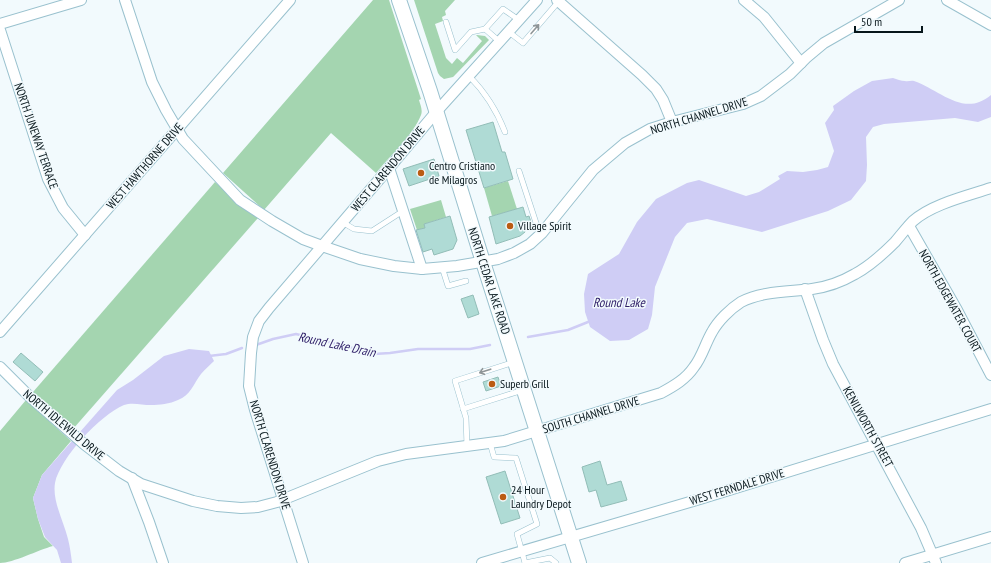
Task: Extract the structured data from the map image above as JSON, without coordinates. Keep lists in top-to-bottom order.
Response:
{
  "streets": {
    "main road": ["NORTH CEDAR LAKE ROAD"],
    "street": [
      "NORTH CHANNEL DRIVE",
      "NORTH JUNEWAY TERRACE",
      "WEST HAWTHORNE DRIVE",
      "WEST CLARENDON DRIVE",
      "NORTH EDGEWATER COURT",
      "SOUTH CHANNEL DRIVE",
      "NORTH IDLEWILD DRIVE",
      "KENILWORTH STREET",
      "NORTH CLARENDON DRIVE",
      "WEST FERNDALE DRIVE"
    ]
  },
  "crossings": [
    ["NORTH CHANNEL DRIVE", "WEST HAWTHORNE DRIVE"],
    ["NORTH CHANNEL DRIVE", "WEST CLARENDON DRIVE"],
    ["NORTH CHANNEL DRIVE", "NORTH CEDAR LAKE ROAD"],
    ["NORTH JUNEWAY TERRACE", "WEST HAWTHORNE DRIVE"],
    ["WEST CLARENDON DRIVE", "NORTH CEDAR LAKE ROAD"],
    ["WEST CLARENDON DRIVE", "NORTH CLARENDON DRIVE"],
    ["NORTH CEDAR LAKE ROAD", "SOUTH CHANNEL DRIVE"],
    ["NORTH CEDAR LAKE ROAD", "WEST FERNDALE DRIVE"],
    ["NORTH EDGEWATER COURT", "SOUTH CHANNEL DRIVE"],
    ["SOUTH CHANNEL DRIVE", "NORTH IDLEWILD DRIVE"],
    ["SOUTH CHANNEL DRIVE", "KENILWORTH STREET"],
    ["SOUTH CHANNEL DRIVE", "NORTH CLARENDON DRIVE"],
    ["KENILWORTH STREET", "WEST FERNDALE DRIVE"]
  ],
  "water": ["Round Lake", "Round Lake Drain"],
  "places": [
    "Centro Cristiano de Milagros",
    "Village Spirit",
    "Superb Grill",
    "24 Hour Laundry Depot"
  ],
  "scale_bar": "50 m"
}
